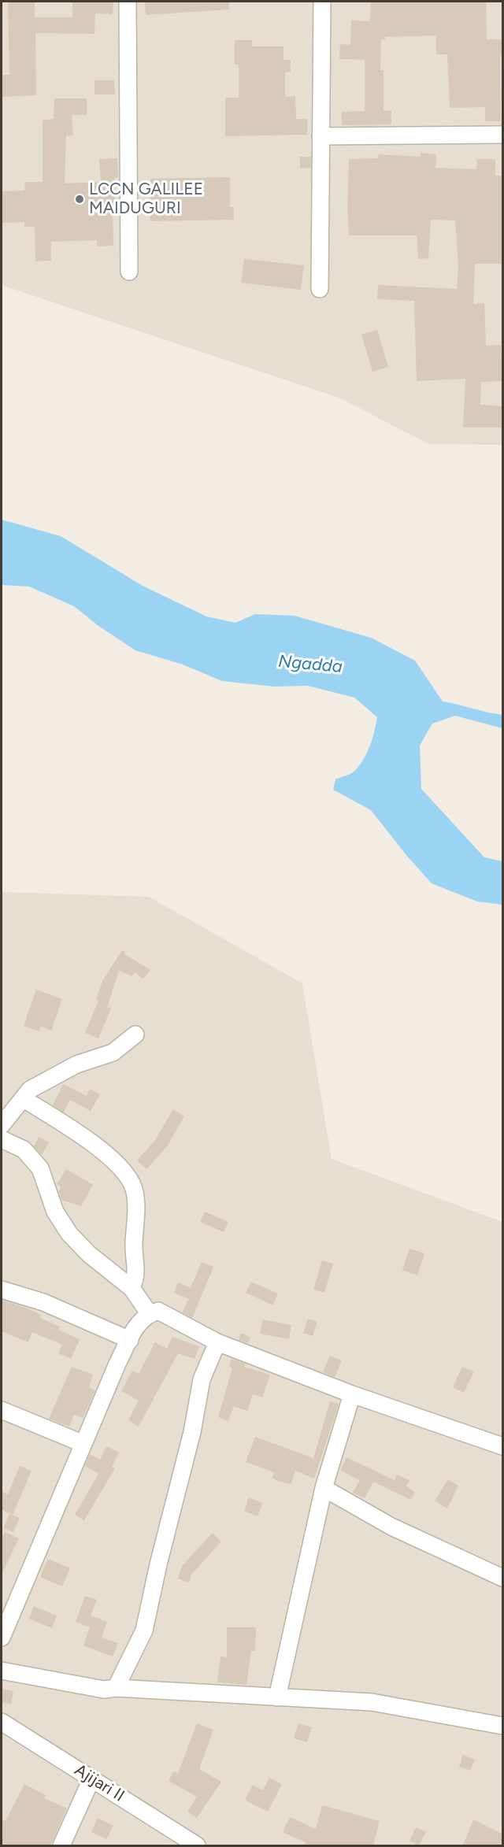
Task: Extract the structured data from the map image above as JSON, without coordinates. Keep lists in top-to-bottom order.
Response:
{
  "streets": {
    "street": ["Ajijari II"]
  },
  "water": ["Ngadda"],
  "places": ["LCCN GALILEE MAIDUGURI"]
}
